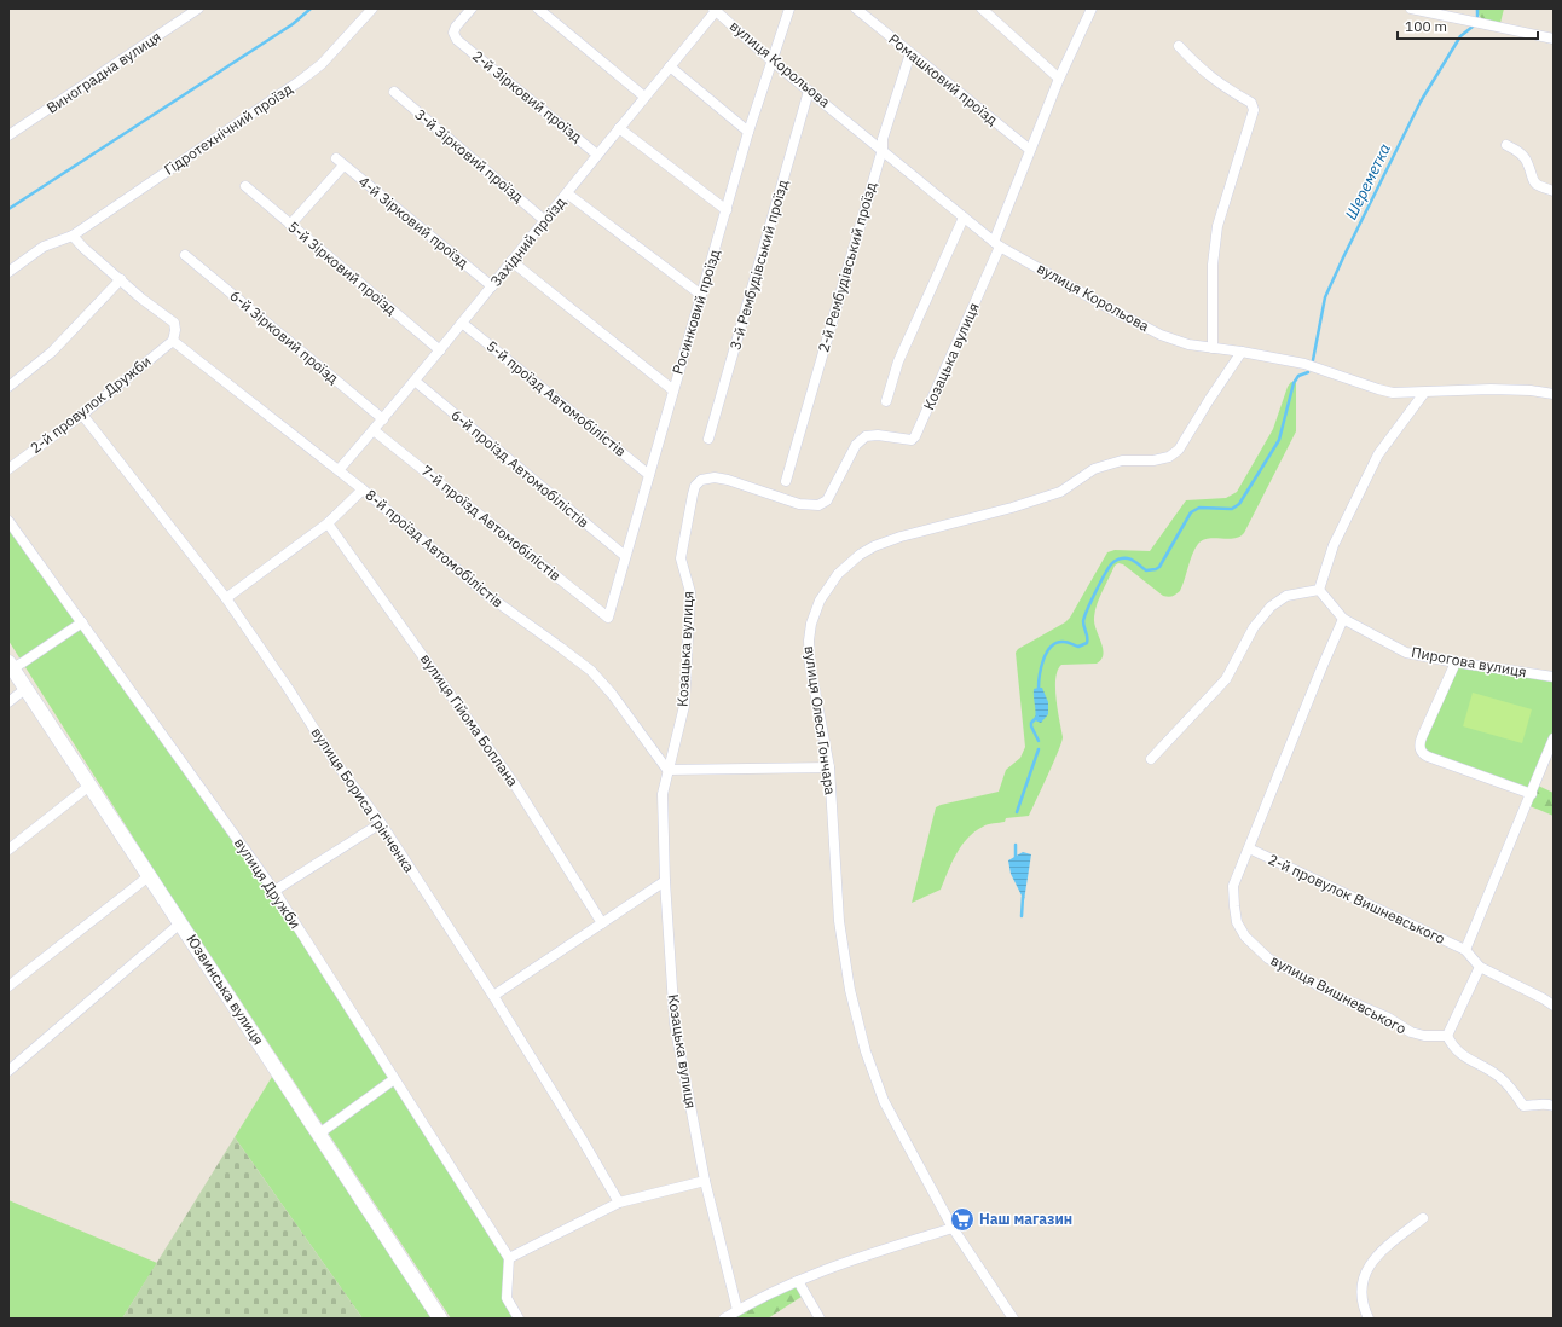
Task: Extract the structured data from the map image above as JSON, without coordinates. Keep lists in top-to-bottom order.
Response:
{
  "streets": {
    "main road": ["Юзвинська вулиця"],
    "street": [
      "вулиця Корольова",
      "Виноградна вулиця",
      "Ромашковий проїзд",
      "2-й Зірковий проїзд",
      "Гідротехнічний проїзд",
      "3-й Зірковий проїзд",
      "4-й Зірковий проїзд",
      "Західний проїзд",
      "3-й Рембудівський проїзд",
      "2-й Рембудівський проїзд",
      "5-й Зірковий проїзд",
      "Росинковий проїзд",
      "6-й Зірковий проїзд",
      "Козацька вулиця",
      "5-й проїзд Автомобілістів",
      "2-й провулок Дружби",
      "6-й проїзд Автомобілістів",
      "7-й проїзд Автомобілістів",
      "8-й проїзд Автомобілістів",
      "Пирогова вулиця",
      "вулиця Гійома Боплана",
      "вулиця Олеся Гончара",
      "вулиця Бориса Грінченка",
      "вулиця Дружби",
      "2-й провулок Вишневського",
      "вулиця Вишневського"
    ]
  },
  "crossings": [
    ["вулиця Корольова", "Західний проїзд"],
    ["вулиця Корольова", "3-й Рембудівський проїзд"],
    ["вулиця Корольова", "2-й Рембудівський проїзд"],
    ["вулиця Корольова", "Росинковий проїзд"],
    ["вулиця Корольова", "Козацька вулиця"],
    ["вулиця Корольова", "вулиця Олеся Гончара"],
    ["Ромашковий проїзд", "2-й Рембудівський проїзд"],
    ["Ромашковий проїзд", "Козацька вулиця"],
    ["2-й Зірковий проїзд", "Західний проїзд"],
    ["3-й Зірковий проїзд", "Західний проїзд"],
    ["4-й Зірковий проїзд", "Західний проїзд"],
    ["4-й Зірковий проїзд", "5-й Зірковий проїзд"],
    ["Західний проїзд", "5-й Зірковий проїзд"],
    ["Західний проїзд", "6-й Зірковий проїзд"],
    ["Західний проїзд", "5-й проїзд Автомобілістів"],
    ["Західний проїзд", "6-й проїзд Автомобілістів"],
    ["Західний проїзд", "7-й проїзд Автомобілістів"],
    ["Західний проїзд", "8-й проїзд Автомобілістів"],
    ["Росинковий проїзд", "5-й проїзд Автомобілістів"],
    ["Росинковий проїзд", "6-й проїзд Автомобілістів"],
    ["Росинковий проїзд", "7-й проїзд Автомобілістів"],
    ["Козацька вулиця", "8-й проїзд Автомобілістів"],
    ["2-й провулок Дружби", "8-й проїзд Автомобілістів"],
    ["2-й провулок Дружби", "вулиця Бориса Грінченка"],
    ["Пирогова вулиця", "вулиця Вишневського"],
    ["2-й провулок Вишневського", "вулиця Вишневського"]
  ],
  "water": ["Шереметка"],
  "places": {
    "supermarket": ["Наш магазин"]
  },
  "scale_bar": "100 m"
}
